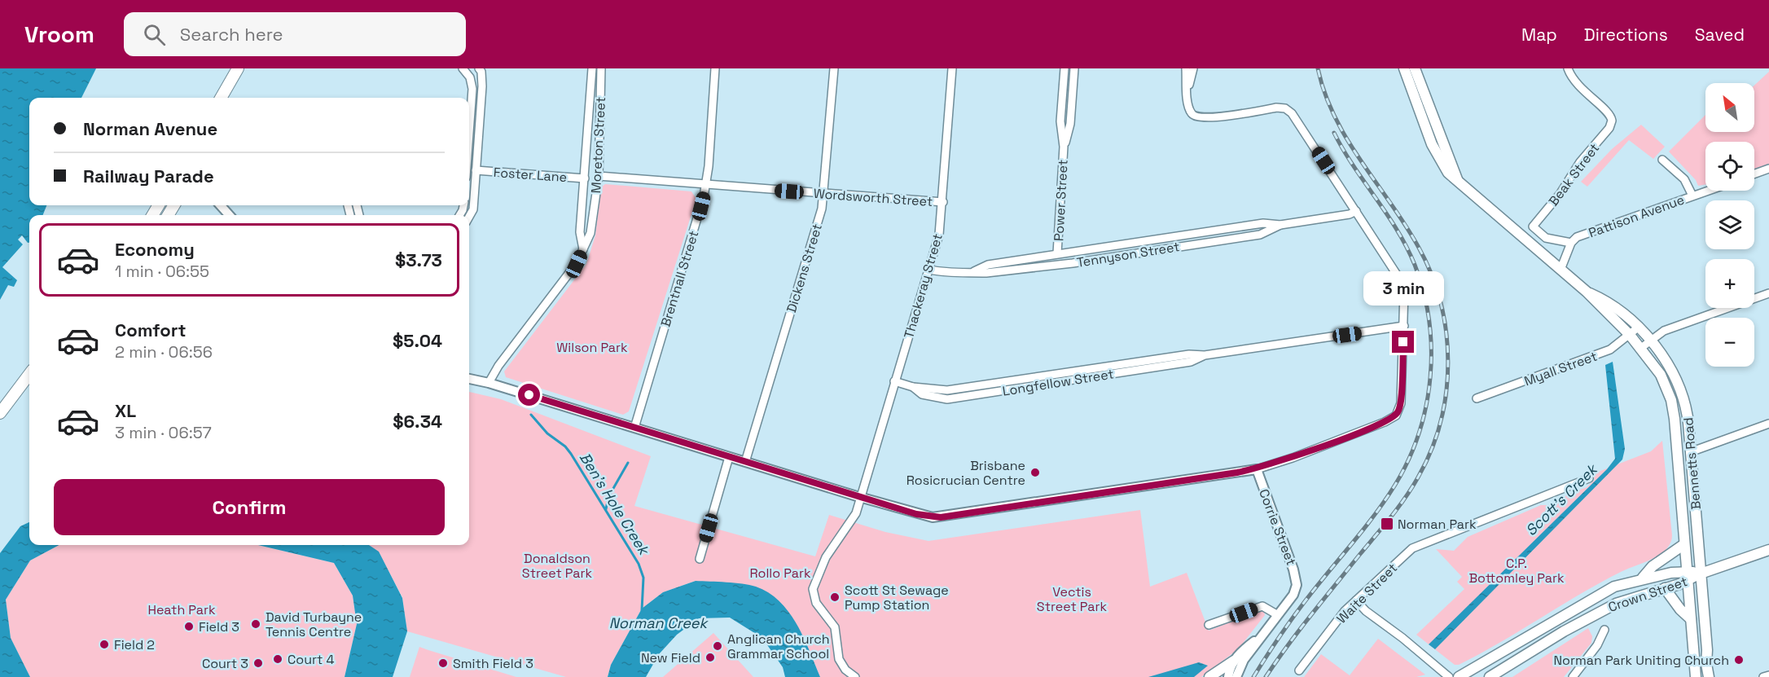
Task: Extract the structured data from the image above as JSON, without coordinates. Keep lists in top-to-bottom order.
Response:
{
  "streets": {
    "main road": ["Bennetts Road", "Crown Street"],
    "street": [
      "Moreton Street",
      "Foster Lane",
      "Beak Street",
      "Wordsworth Street",
      "Power Street",
      "Pattison Avenue",
      "Tennyson Street",
      "Dickens Street",
      "Brentnall Street",
      "Thackeray Street",
      "Myall Street",
      "Longfellow Street",
      "Corrie Street",
      "Waite Street"
    ]
  },
  "crossings": [
    ["Moreton Street", "Foster Lane"],
    ["Moreton Street", "Wordsworth Street"],
    ["Beak Street", "Pattison Avenue"],
    ["Wordsworth Street", "Dickens Street"],
    ["Wordsworth Street", "Brentnall Street"],
    ["Wordsworth Street", "Thackeray Street"],
    ["Power Street", "Tennyson Street"],
    ["Pattison Avenue", "Bennetts Road"],
    ["Tennyson Street", "Thackeray Street"],
    ["Thackeray Street", "Longfellow Street"],
    ["Myall Street", "Bennetts Road"],
    ["Bennetts Road", "Crown Street"]
  ],
  "water": ["Scott's Creek", "Ben's Hole Creek", "Norman Creek"],
  "parks": [
    "Wilson Park",
    "Donaldson Street Park",
    "C.P. Bottomley Park",
    "Rollo Park",
    "Vectis Street Park",
    "Heath Park"
  ],
  "places": {
    "other": [
      "Brisbane Rosicrucian Centre",
      "Scott St Sewage Pump Station",
      "David Turbayne Tennis Centre",
      "Field 3",
      "Field 2",
      "Anglican Church Grammar School",
      "New Field",
      "Court 4",
      "Norman Park Uniting Church",
      "Court 3",
      "Smith Field 3"
    ],
    "transit": ["Norman Park"]
  },
  "north": "top left",
  "page": {
    "header": "Vroom",
    "search": "Search here",
    "nav": ["Map", "Directions", "Saved"],
    "map_buttons": ["+", "−"],
    "banner": ["Norman Avenue", "Railway Parade"],
    "list": [
      {
        "name": "Economy",
        "note": "1 min · 06:55",
        "value": "$3.73"
      },
      {
        "name": "Comfort",
        "note": "2 min · 06:56",
        "value": "$5.04"
      },
      {
        "name": "XL",
        "note": "3 min · 06:57",
        "value": "$6.34"
      }
    ],
    "bubble": "3 min",
    "buttons": "Confirm"
  }
}
